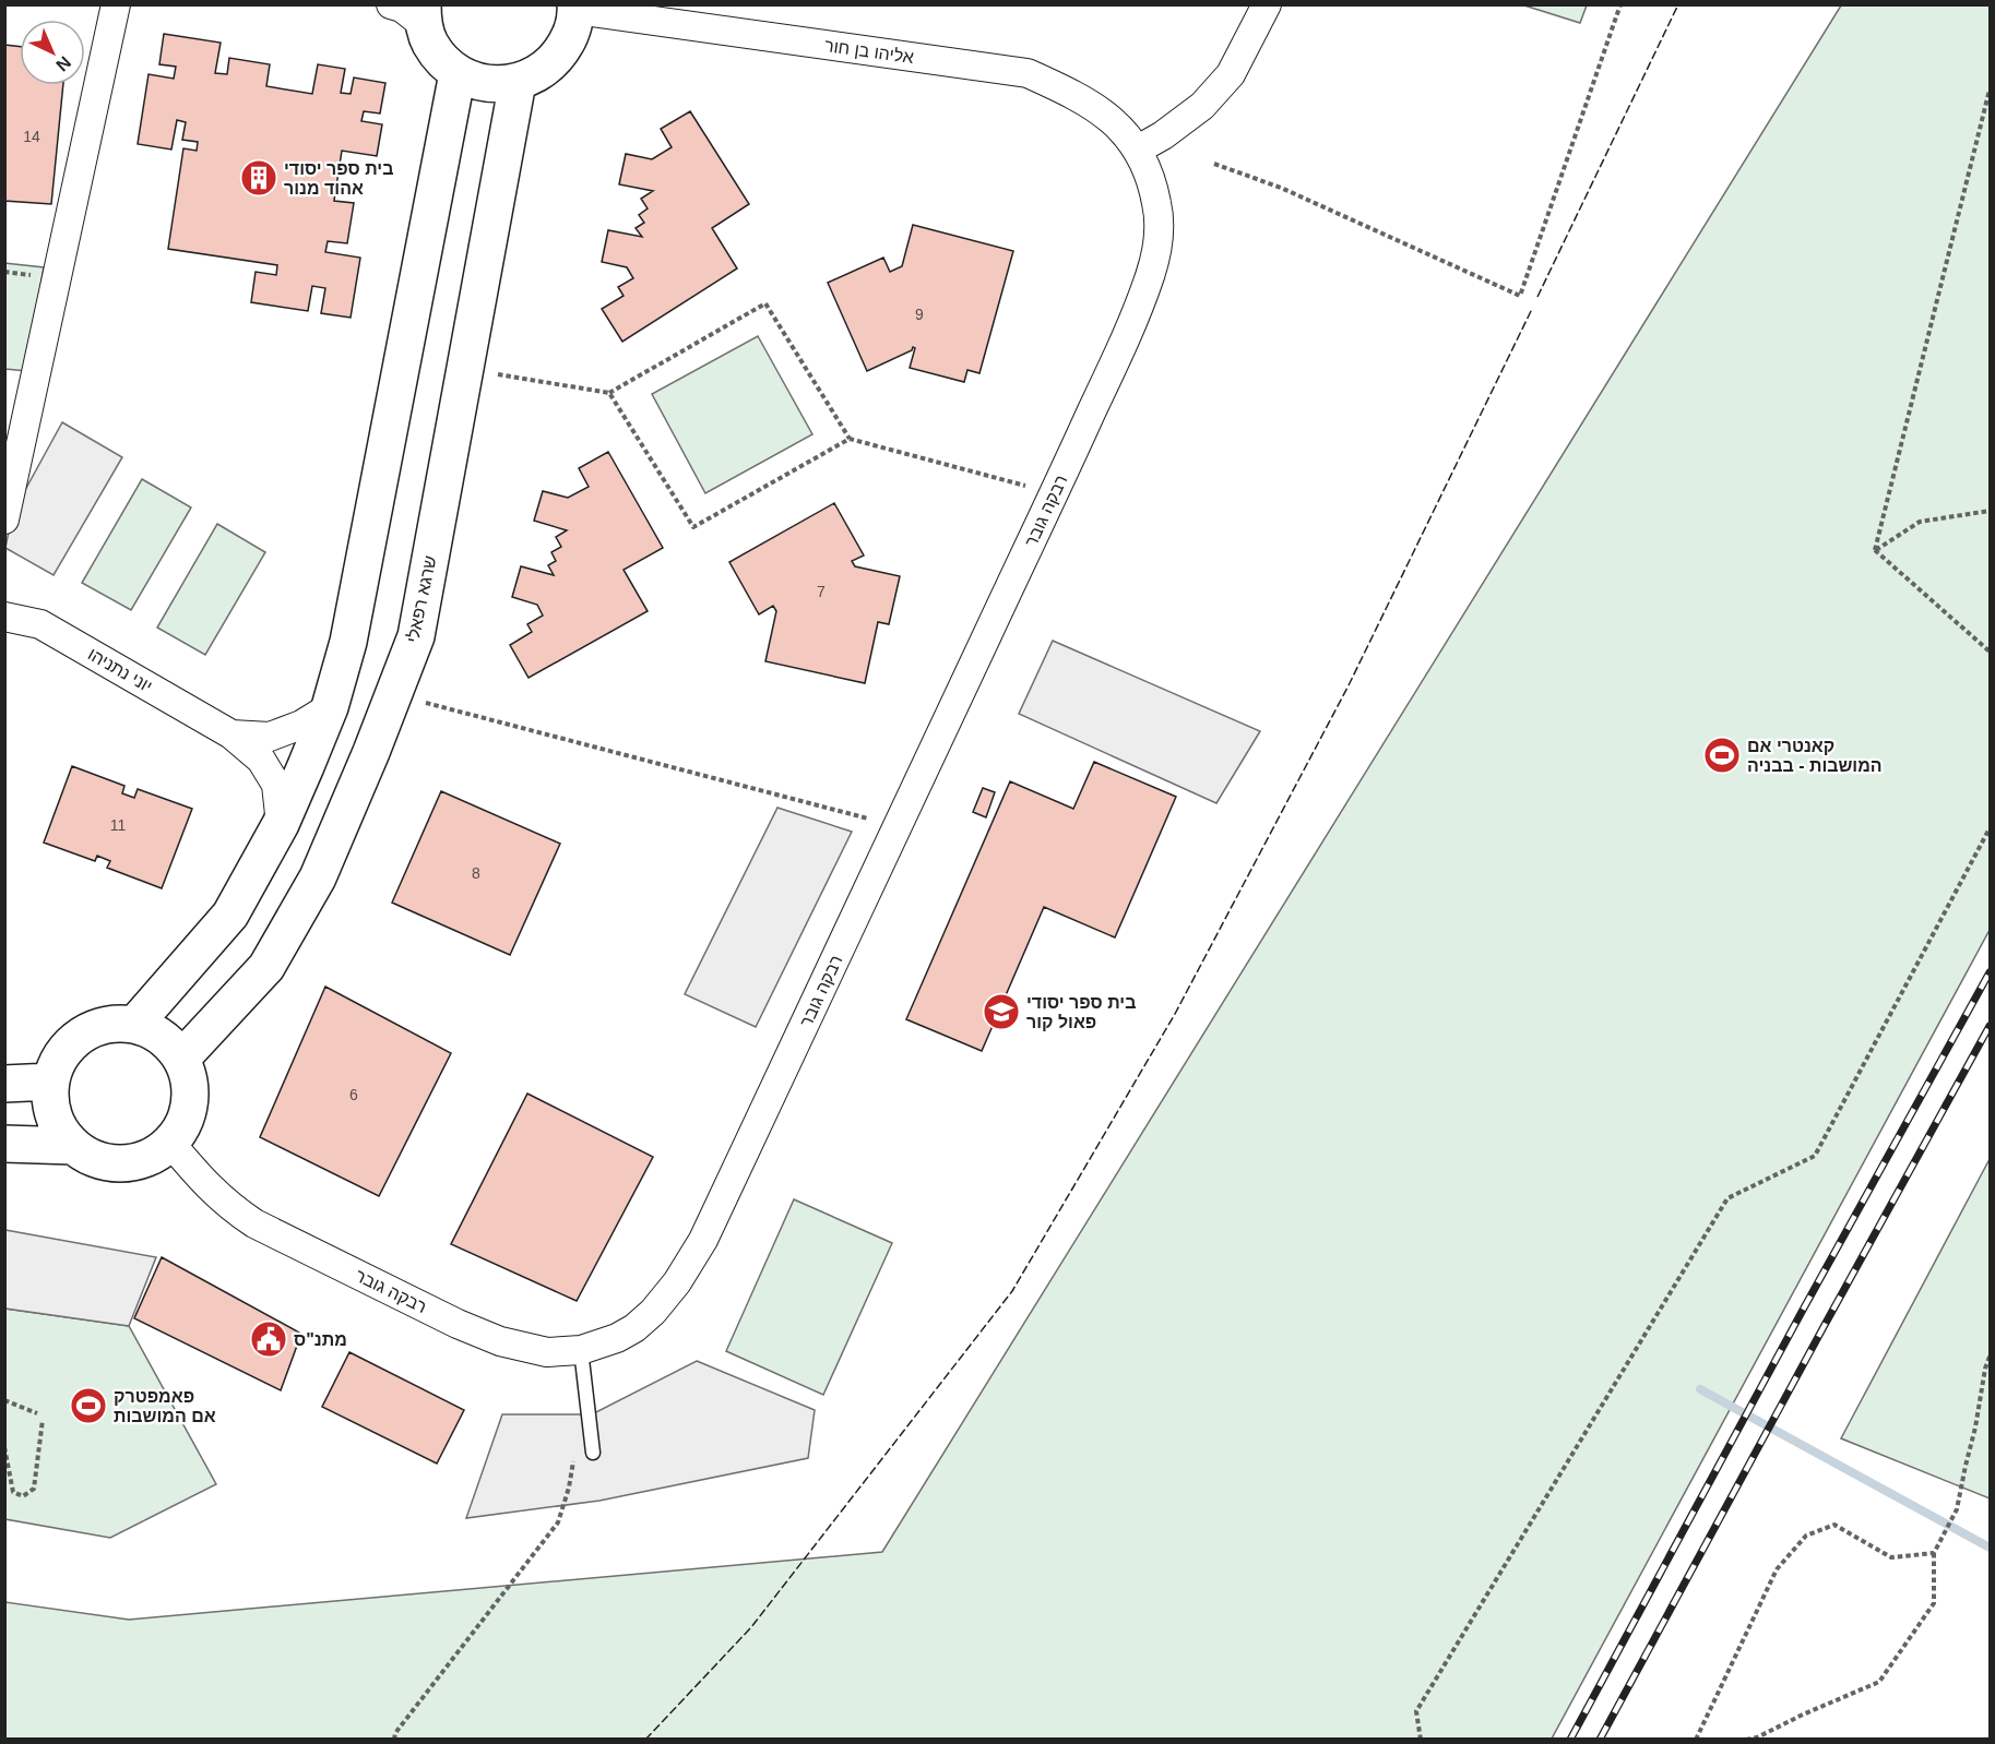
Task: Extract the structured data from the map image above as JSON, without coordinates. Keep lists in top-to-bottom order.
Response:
{
  "streets": {
    "street": [
      "אליהו בן חור",
      "רבקה גובר",
      "שרגא רפאלי",
      "יוני נתניהו"
    ]
  },
  "crossings": [
    ["אליהו בן חור", "רבקה גובר"],
    ["רבקה גובר", "שרגא רפאלי"]
  ],
  "places": {
    "building": ["בית ספר יסודי אהוד מנור"],
    "sports": ["קאנטרי אם המושבות - בבניה", "פאמפטרק אם המושבות"],
    "school or university": ["בית ספר יסודי פאול קור"],
    "public building": ["מתנ\"ס"]
  },
  "house_numbers": [
    "14",
    "9",
    "7",
    "11",
    "8",
    "6"
  ],
  "north": "bottom right"
}
